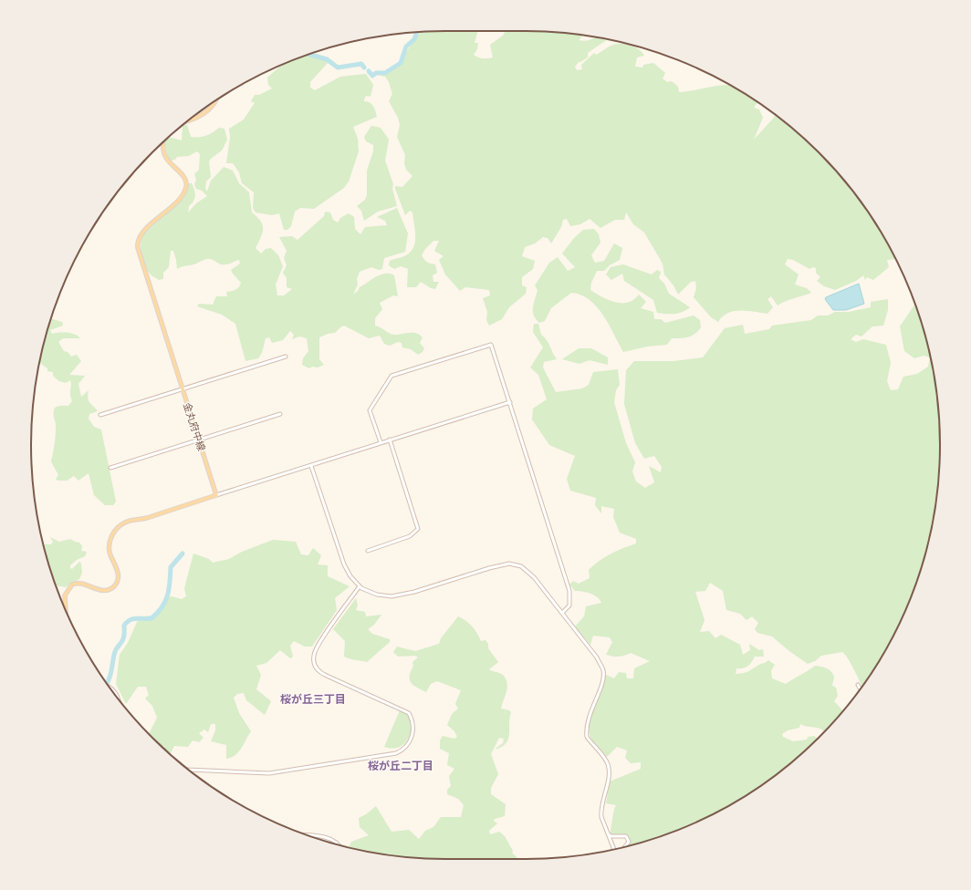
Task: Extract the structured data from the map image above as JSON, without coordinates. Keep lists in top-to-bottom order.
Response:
{
  "streets": {
    "main road": ["金丸府中線"]
  },
  "districts": ["桜が丘三丁目", "桜が丘二丁目"]
}
